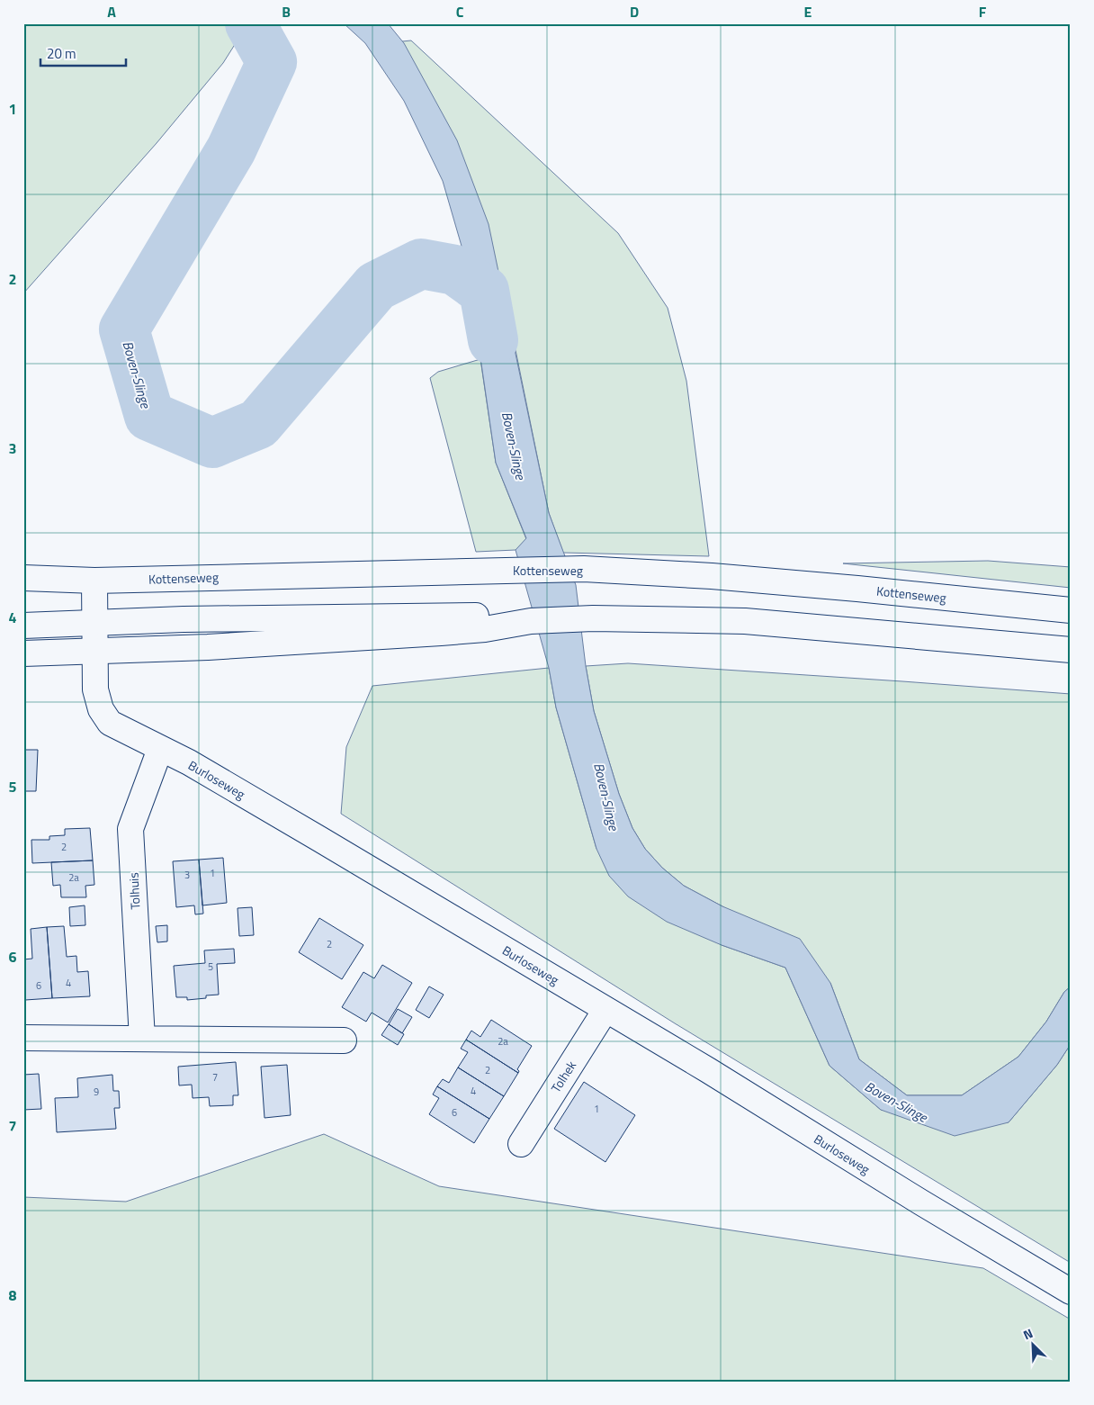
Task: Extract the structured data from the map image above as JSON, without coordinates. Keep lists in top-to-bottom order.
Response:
{
  "streets": {
    "street": [
      "Kottenseweg",
      "Burloseweg",
      "Tolhuis",
      "Tolhek"
    ]
  },
  "crossings": [
    ["Kottenseweg", "Burloseweg"],
    ["Burloseweg", "Tolhuis"],
    ["Burloseweg", "Tolhek"]
  ],
  "water": ["Boven-Slinge"],
  "house_numbers": [
    "2",
    "1",
    "3",
    "2a",
    "2",
    "5",
    "4",
    "6",
    "2a",
    "2",
    "7",
    "4",
    "9",
    "1",
    "6"
  ],
  "scale_bar": "20 m",
  "north": "top left",
  "grid": {
    "columns": [
      "A",
      "B",
      "C",
      "D",
      "E",
      "F"
    ],
    "rows": [
      "1",
      "2",
      "3",
      "4",
      "5",
      "6",
      "7",
      "8"
    ]
  }
}
